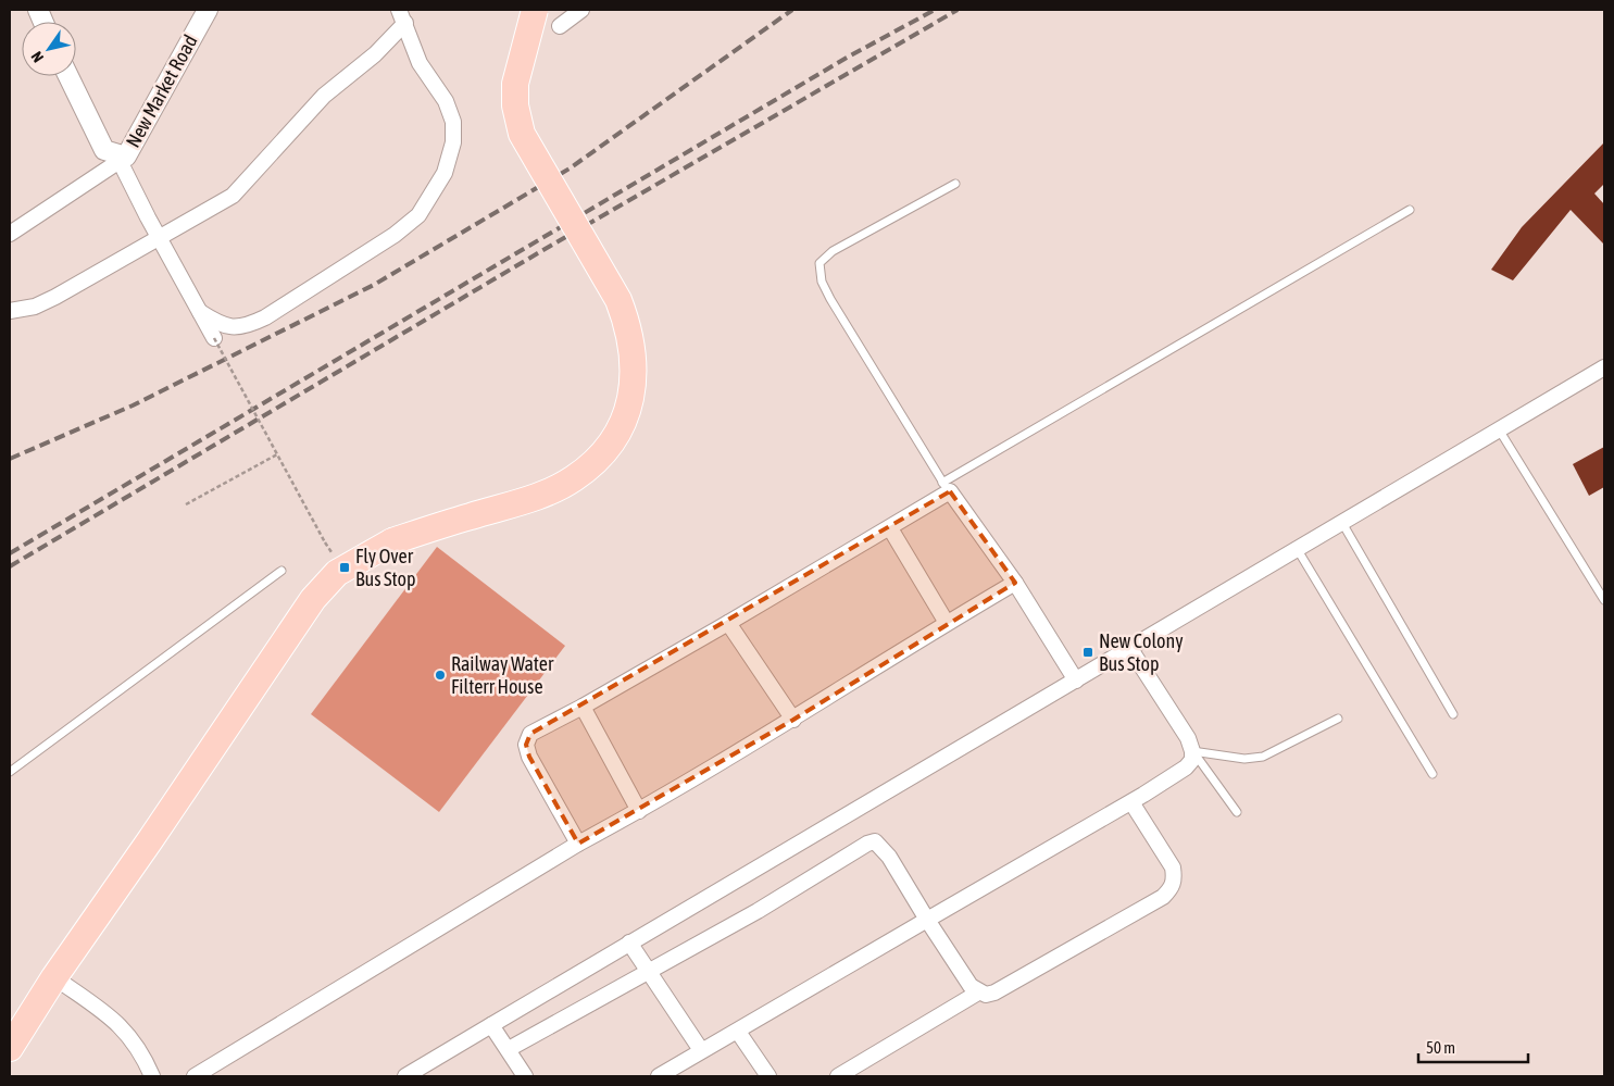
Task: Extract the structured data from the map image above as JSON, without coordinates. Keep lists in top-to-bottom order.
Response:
{
  "streets": {
    "street": ["New Market Road"]
  },
  "places": {
    "transit": ["Fly Over Bus Stop", "New Colony Bus Stop"],
    "other": ["Railway Water Filterr House"]
  },
  "scale_bar": "50 m",
  "north": "bottom left"
}
